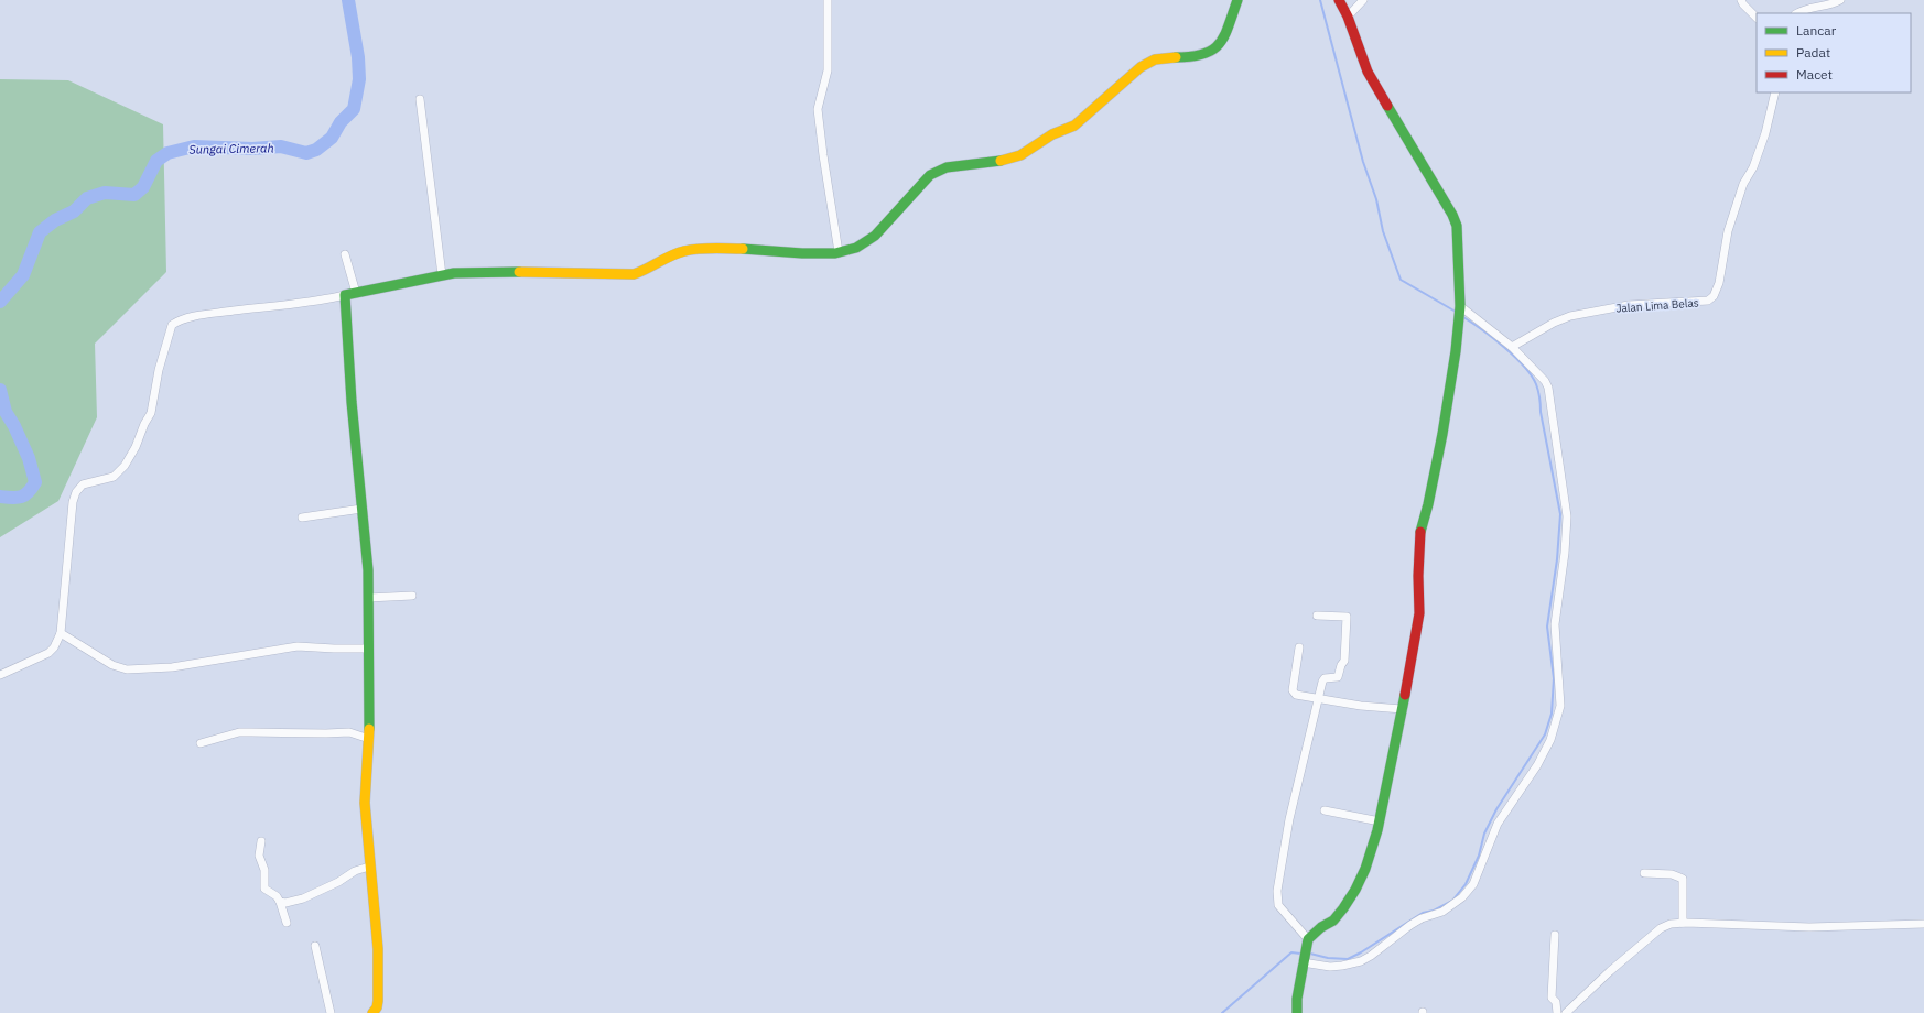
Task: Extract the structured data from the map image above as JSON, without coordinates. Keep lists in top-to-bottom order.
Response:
{
  "streets": {
    "street": ["Jalan Lima Belas"]
  },
  "water": ["Sungai Cimerah"],
  "legend": ["Lancar", "Padat", "Macet"]
}
